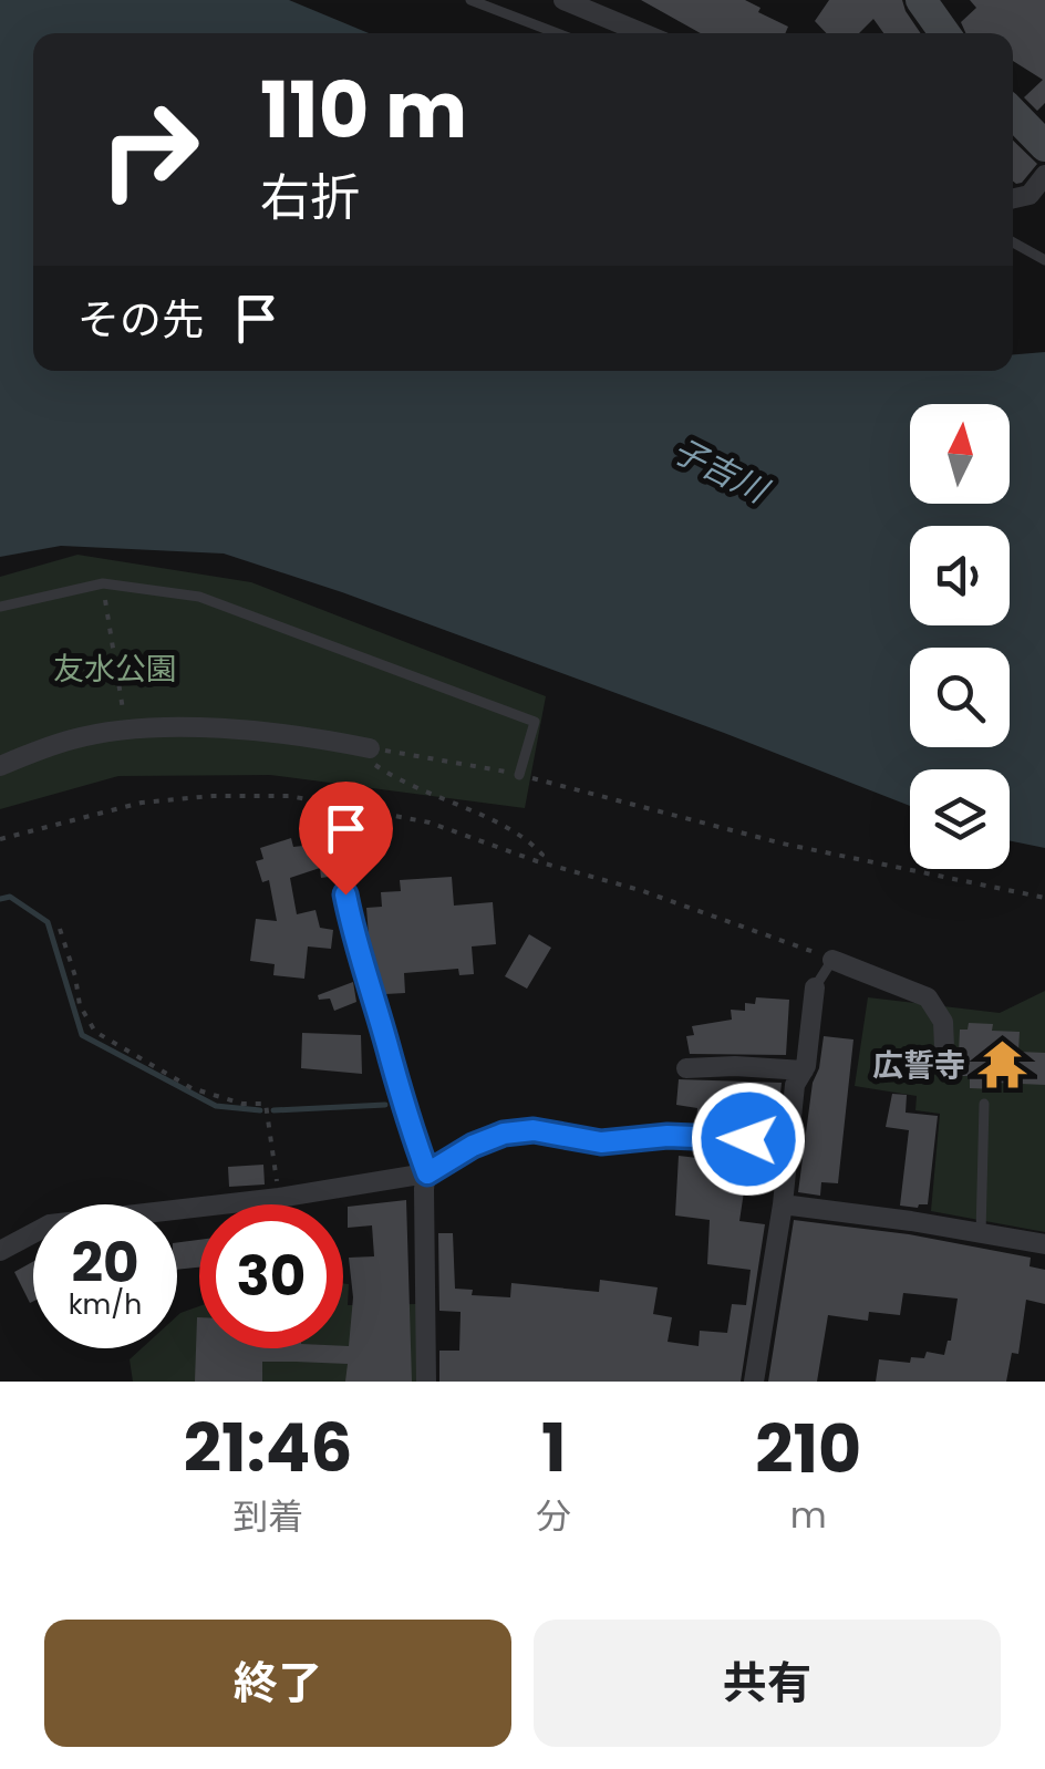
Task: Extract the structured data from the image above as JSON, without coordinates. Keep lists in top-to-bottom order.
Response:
{
  "water": ["子吉川"],
  "parks": ["友水公園"],
  "places": {
    "temple": ["広誓寺"]
  },
  "north": "top",
  "page": {
    "turn": ["110 m", "右折"],
    "then": "その先",
    "speed": "20 km/h",
    "limit": "30",
    "eta": [
      "21:46",
      "到着",
      "1",
      "分",
      "210",
      "m"
    ],
    "buttons": ["終了", "共有"]
  }
}
